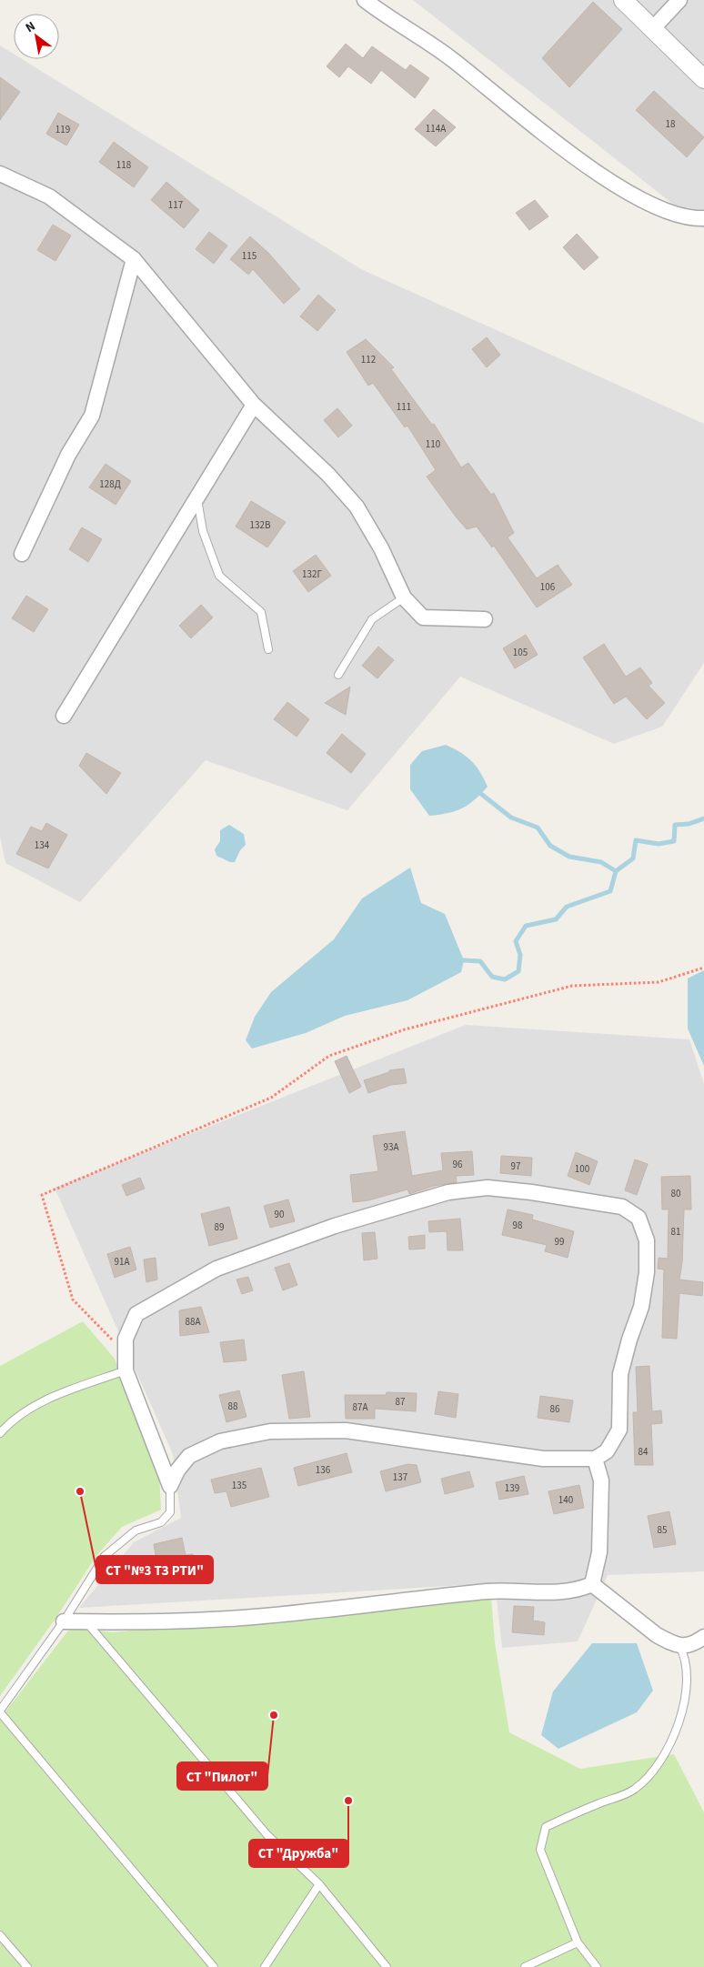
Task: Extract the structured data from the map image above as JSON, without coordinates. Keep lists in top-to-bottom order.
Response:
{
  "places": ["СТ \"№3 ТЗ РТИ\"", "СТ \"Пилот\"", "СТ \"Дружба\""],
  "house_numbers": [
    "18",
    "114А",
    "119",
    "118",
    "117",
    "115",
    "112",
    "111",
    "110",
    "128Д",
    "132В",
    "132Г",
    "106",
    "105",
    "134",
    "93А",
    "96",
    "97",
    "100",
    "80",
    "90",
    "98",
    "89",
    "81",
    "99",
    "91А",
    "88А",
    "87",
    "88",
    "87А",
    "86",
    "84",
    "136",
    "137",
    "135",
    "139",
    "140",
    "85"
  ],
  "north": "top left"
}
